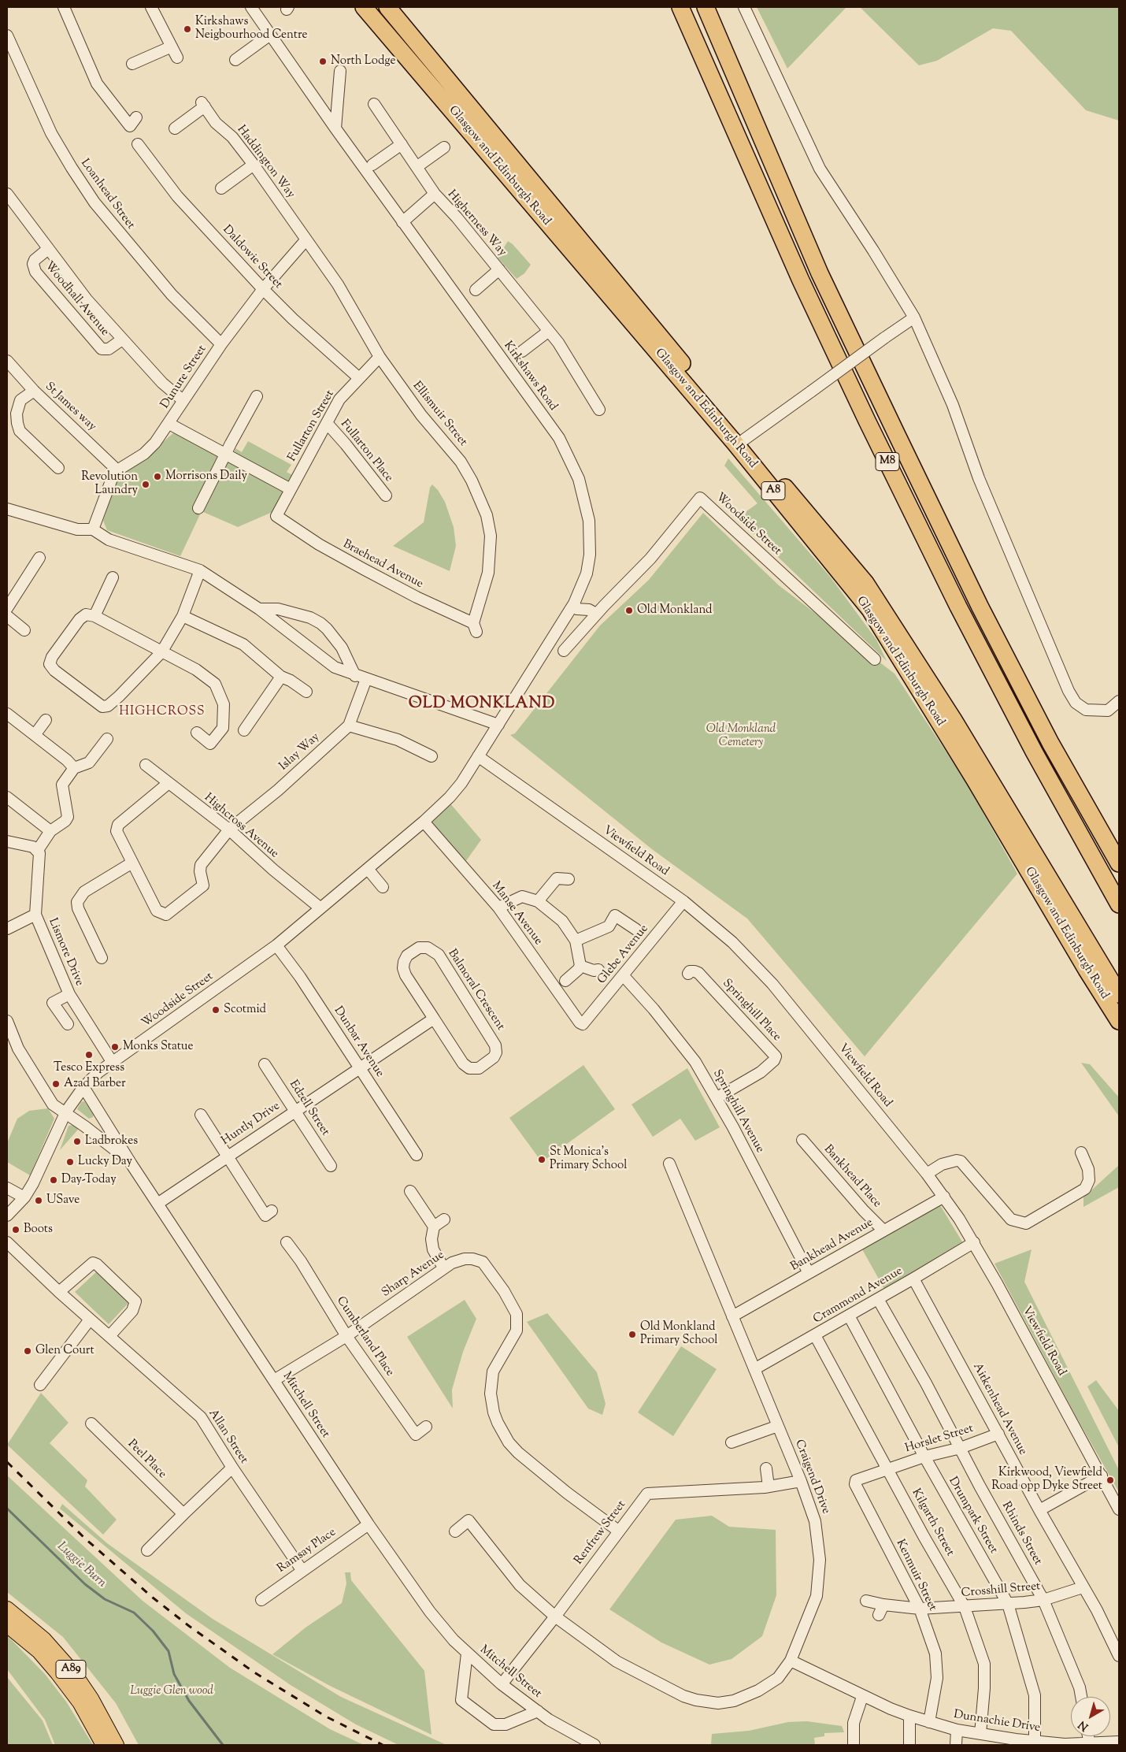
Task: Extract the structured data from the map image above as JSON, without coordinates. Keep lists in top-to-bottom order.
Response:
{
  "streets": {
    "highway": ["Glasgow and Edinburgh Road", "M8", "A8"],
    "main road": ["A89"],
    "street": [
      "Haddington Way",
      "Loanhead Street",
      "Higherness Way",
      "Daldowie Street",
      "Woodhall Avenue",
      "Kirkshaws Road",
      "Dunure Street",
      "St James way",
      "Ellismuir Street",
      "Fullarton Street",
      "Fullarton Place",
      "Woodside Street",
      "Braehead Avenue",
      "Islay Way",
      "Highcross Avenue",
      "Viewfield Road",
      "Manse Avenue",
      "Lismore Drive",
      "Glebe Avenue",
      "Balmoral Crescent",
      "Springhill Place",
      "Dunbar Avenue",
      "Edzell Street",
      "Springhill Avenue",
      "Huntly Drive",
      "Bankhead Place",
      "Bankhead Avenue",
      "Sharp Avenue",
      "Crammond Avenue",
      "Cumberland Place",
      "Mitchell Street",
      "Aitkenhead Avenue",
      "Allan Street",
      "Horslet Street",
      "Peel Place",
      "Craigend Drive",
      "Drumpark Street",
      "Kilgarth Street",
      "Renfrew Street",
      "Rhinds Street",
      "Ramsay Place",
      "Kenmuir Street",
      "Crosshill Street",
      "Dunnachie Drive"
    ]
  },
  "crossings": [
    ["Haddington Way", "Dunure Street"],
    ["Haddington Way", "Ellismuir Street"],
    ["Loanhead Street", "Dunure Street"],
    ["Daldowie Street", "Dunure Street"],
    ["Daldowie Street", "Fullarton Street"],
    ["Woodhall Avenue", "Dunure Street"],
    ["Kirkshaws Road", "Woodside Street"],
    ["Dunure Street", "St James way"],
    ["Dunure Street", "Ellismuir Street"],
    ["Ellismuir Street", "Fullarton Street"],
    ["Ellismuir Street", "Braehead Avenue"],
    ["Fullarton Street", "Fullarton Place"],
    ["Fullarton Street", "Braehead Avenue"],
    ["Woodside Street", "Highcross Avenue"],
    ["Woodside Street", "Viewfield Road"],
    ["Woodside Street", "Manse Avenue"],
    ["Woodside Street", "Lismore Drive"],
    ["Woodside Street", "Dunbar Avenue"],
    ["Woodside Street", "Mitchell Street"],
    ["Islay Way", "Highcross Avenue"],
    ["Viewfield Road", "Glebe Avenue"],
    ["Viewfield Road", "Bankhead Avenue"],
    ["Viewfield Road", "Crammond Avenue"],
    ["Manse Avenue", "Glebe Avenue"],
    ["Glebe Avenue", "Springhill Avenue"],
    ["Springhill Place", "Springhill Avenue"],
    ["Dunbar Avenue", "Huntly Drive"],
    ["Edzell Street", "Huntly Drive"],
    ["Springhill Avenue", "Bankhead Avenue"],
    ["Huntly Drive", "Mitchell Street"],
    ["Bankhead Place", "Bankhead Avenue"],
    ["Bankhead Avenue", "Craigend Drive"],
    ["Sharp Avenue", "Cumberland Place"],
    ["Sharp Avenue", "Mitchell Street"],
    ["Sharp Avenue", "Renfrew Street"],
    ["Crammond Avenue", "Aitkenhead Avenue"],
    ["Crammond Avenue", "Craigend Drive"],
    ["Crammond Avenue", "Drumpark Street"],
    ["Crammond Avenue", "Kilgarth Street"],
    ["Crammond Avenue", "Rhinds Street"],
    ["Mitchell Street", "Renfrew Street"],
    ["Mitchell Street", "Ramsay Place"],
    ["Aitkenhead Avenue", "Horslet Street"],
    ["Aitkenhead Avenue", "Crosshill Street"],
    ["Allan Street", "Ramsay Place"],
    ["Horslet Street", "Drumpark Street"],
    ["Horslet Street", "Kilgarth Street"],
    ["Horslet Street", "Rhinds Street"],
    ["Horslet Street", "Kenmuir Street"],
    ["Craigend Drive", "Renfrew Street"],
    ["Craigend Drive", "Dunnachie Drive"],
    ["Drumpark Street", "Crosshill Street"],
    ["Drumpark Street", "Dunnachie Drive"],
    ["Kilgarth Street", "Kenmuir Street"],
    ["Kilgarth Street", "Crosshill Street"],
    ["Kilgarth Street", "Dunnachie Drive"],
    ["Rhinds Street", "Crosshill Street"],
    ["Kenmuir Street", "Crosshill Street"],
    ["Kenmuir Street", "Dunnachie Drive"]
  ],
  "districts": ["OLD MONKLAND", "HIGHCROSS"],
  "water": ["Luggie Burn"],
  "parks": ["Old Monkland Cemetery", "Luggie Glen wood"],
  "places": [
    "Kirkshaws Neigbourhood Centre",
    "North Lodge",
    "Morrisons Daily",
    "Revolution Laundry",
    "Old Monkland",
    "Scotmid",
    "Monks Statue",
    "Tesco Express",
    "Azad Barber",
    "Ladbrokes",
    "St Monica's Primary School",
    "Lucky Day",
    "Day-Today",
    "USave",
    "Boots",
    "Old Monkland Primary School",
    "Glen Court",
    "Kirkwood, Viewfield Road opp Dyke Street"
  ],
  "north": "bottom left"
}
